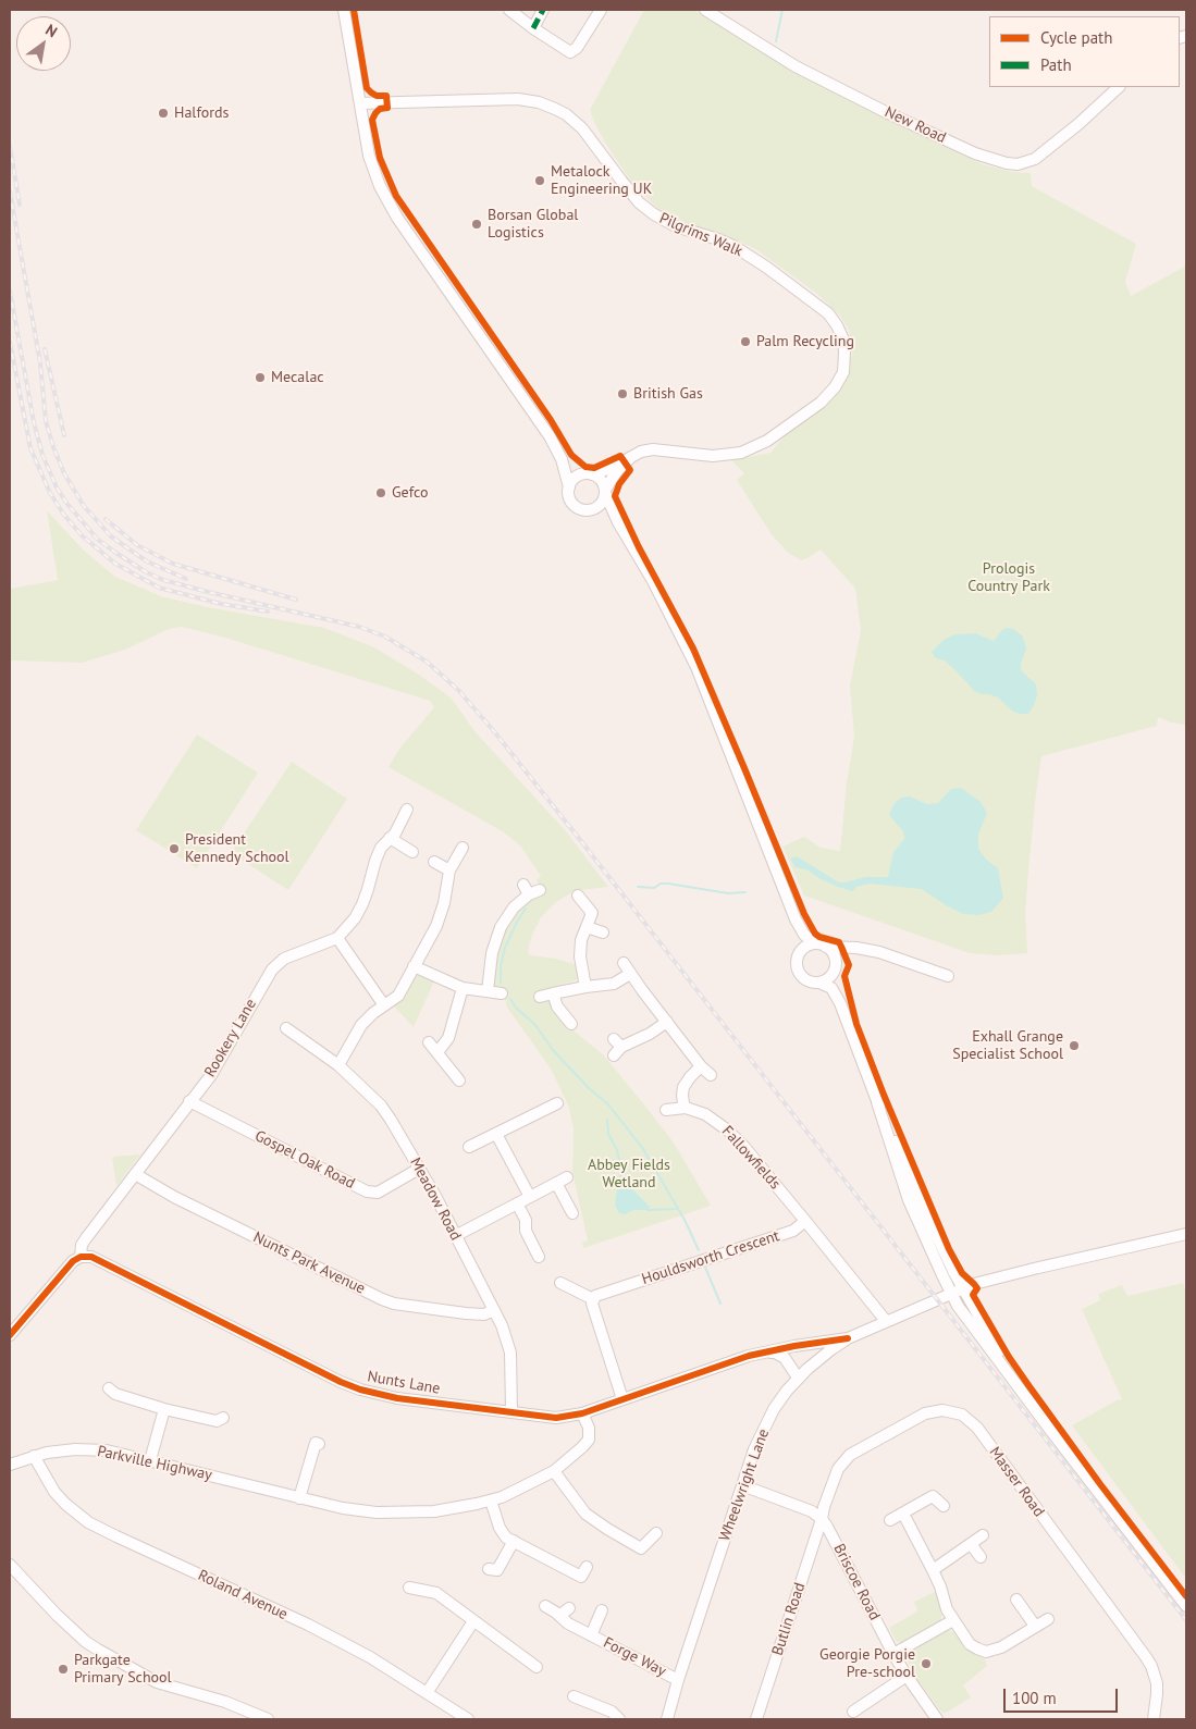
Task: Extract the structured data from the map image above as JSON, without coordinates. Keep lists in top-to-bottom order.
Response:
{
  "streets": {
    "street": [
      "New Road",
      "Pilgrims Walk",
      "Rookery Lane",
      "Fallowfields",
      "Gospel Oak Road",
      "Meadow Road",
      "Houldsworth Crescent",
      "Nunts Park Avenue",
      "Nunts Lane",
      "Parkville Highway",
      "Masser Road",
      "Wheelwright Lane",
      "Briscoe Road",
      "Roland Avenue",
      "Butlin Road",
      "Forge Way"
    ]
  },
  "crossings": [
    ["Rookery Lane", "Gospel Oak Road"],
    ["Rookery Lane", "Nunts Park Avenue"],
    ["Rookery Lane", "Nunts Lane"],
    ["Fallowfields", "Houldsworth Crescent"],
    ["Gospel Oak Road", "Meadow Road"],
    ["Meadow Road", "Nunts Park Avenue"],
    ["Meadow Road", "Nunts Lane"],
    ["Nunts Lane", "Parkville Highway"],
    ["Nunts Lane", "Wheelwright Lane"],
    ["Parkville Highway", "Roland Avenue"],
    ["Masser Road", "Briscoe Road"],
    ["Masser Road", "Butlin Road"],
    ["Wheelwright Lane", "Forge Way"],
    ["Briscoe Road", "Butlin Road"]
  ],
  "parks": ["Prologis Country Park", "Abbey Fields Wetland"],
  "places": [
    "Halfords",
    "Metalock Engineering UK",
    "Borsan Global Logistics",
    "Palm Recycling",
    "Mecalac",
    "British Gas",
    "Gefco",
    "President Kennedy School",
    "Exhall Grange Specialist School",
    "Georgie Porgie Pre-school",
    "Parkgate Primary School"
  ],
  "legend": ["Cycle path", "Path"],
  "scale_bar": "100 m",
  "north": "top right"
}
